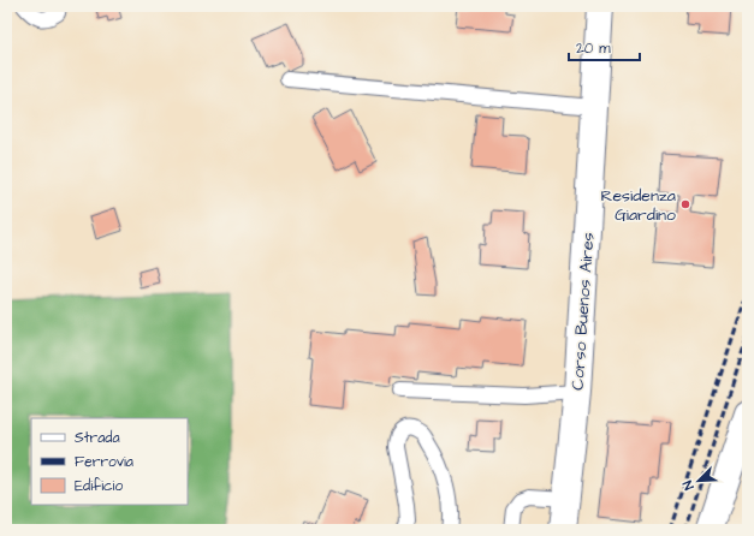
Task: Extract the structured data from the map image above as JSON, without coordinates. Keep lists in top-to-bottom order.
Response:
{
  "streets": {
    "street": ["Corso Buenos Aires"]
  },
  "places": ["Residenza Giardino"],
  "legend": ["Strada", "Ferrovia", "Edificio"],
  "scale_bar": "20 m",
  "north": "bottom left"
}
